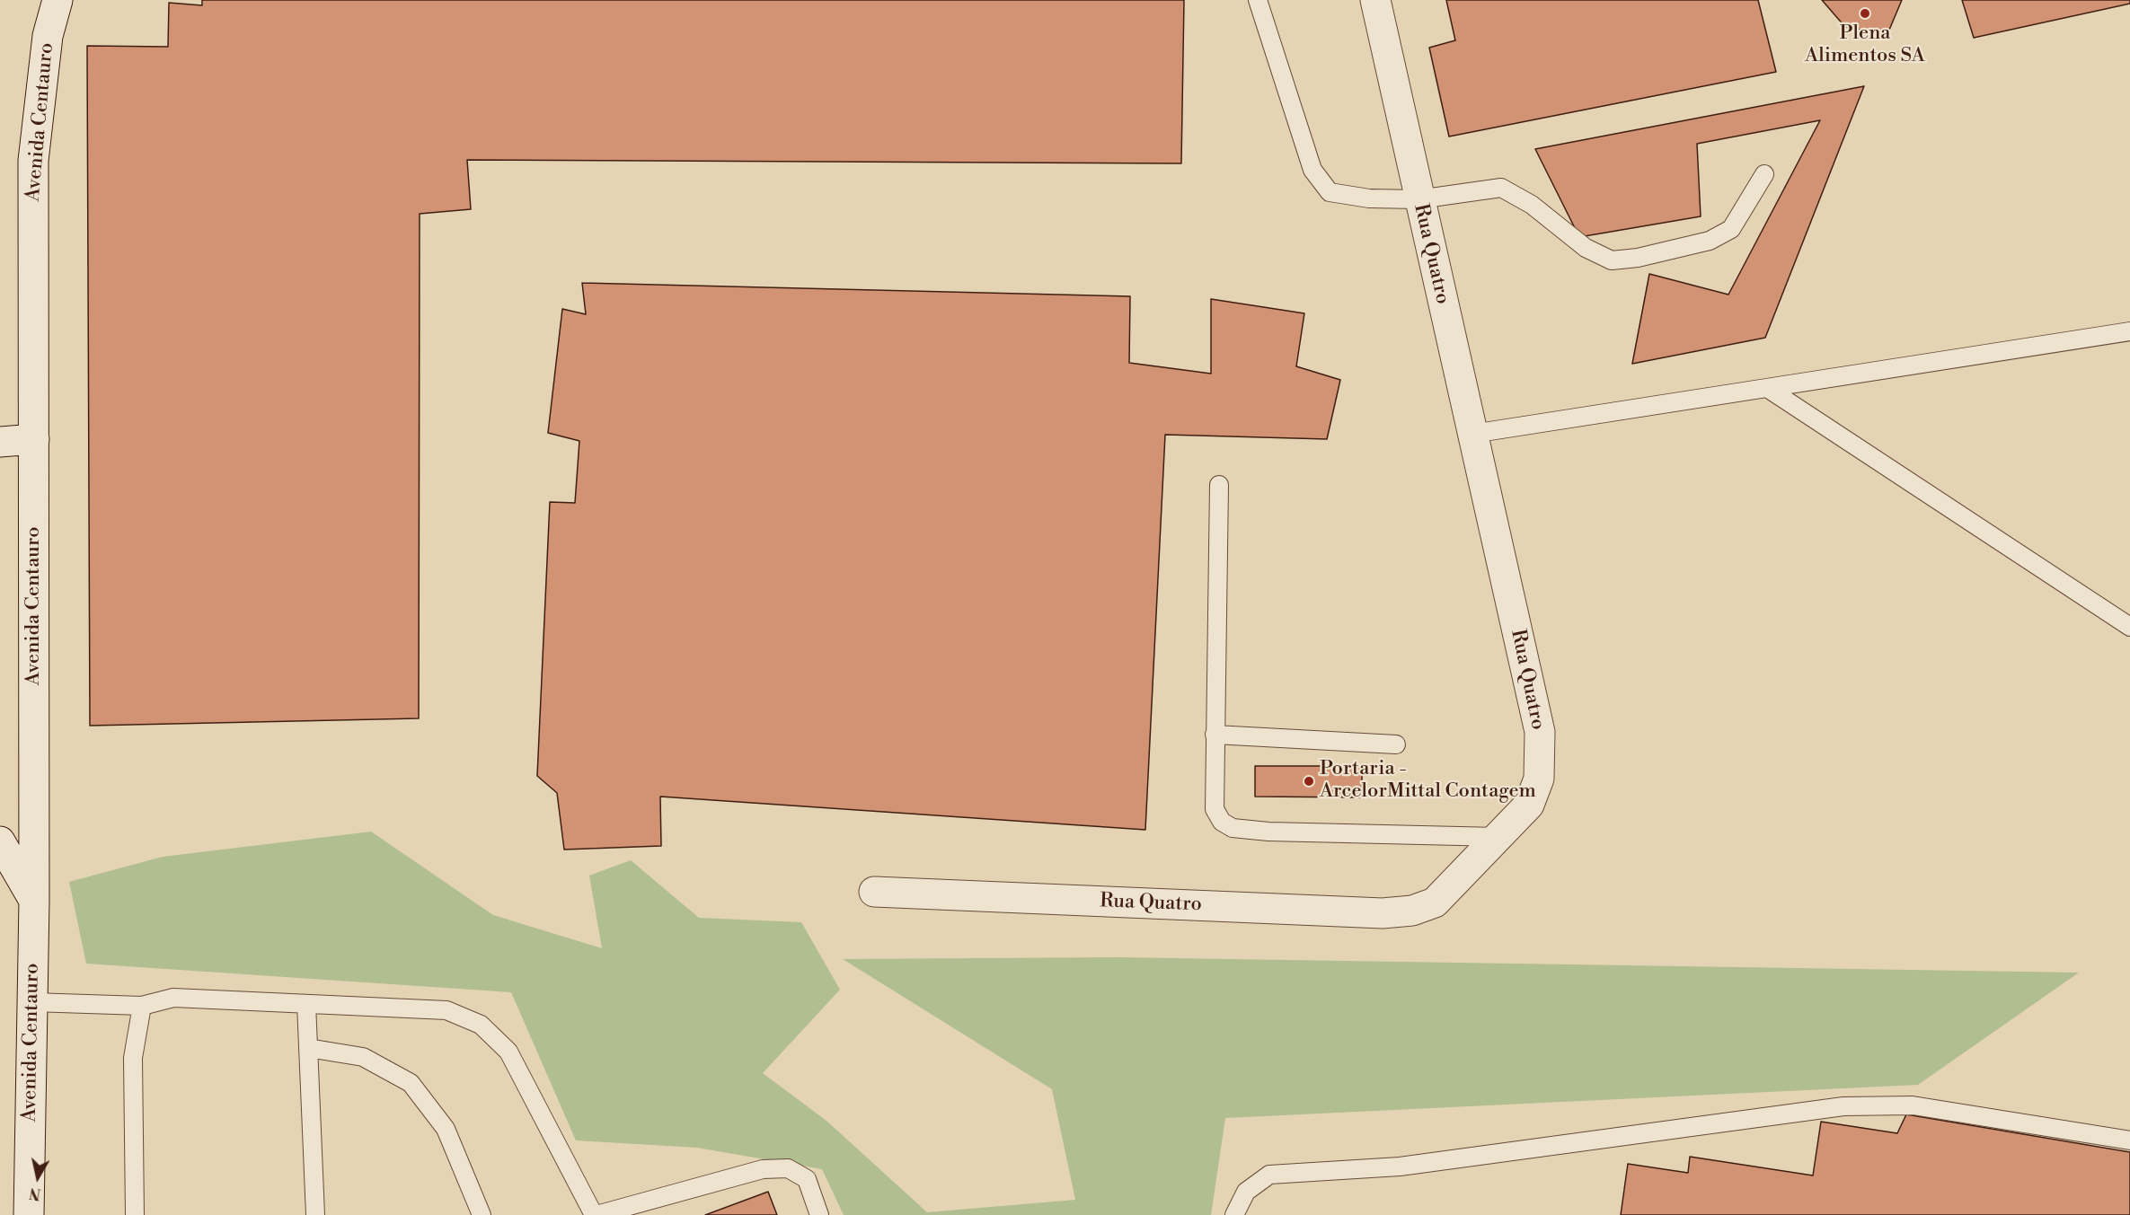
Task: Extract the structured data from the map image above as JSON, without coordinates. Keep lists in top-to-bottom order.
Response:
{
  "streets": {
    "street": ["Avenida Centauro", "Rua Quatro"]
  },
  "places": ["Plena Alimentos SA", "Portaria - ArcelorMittal Contagem"],
  "north": "bottom"
}
